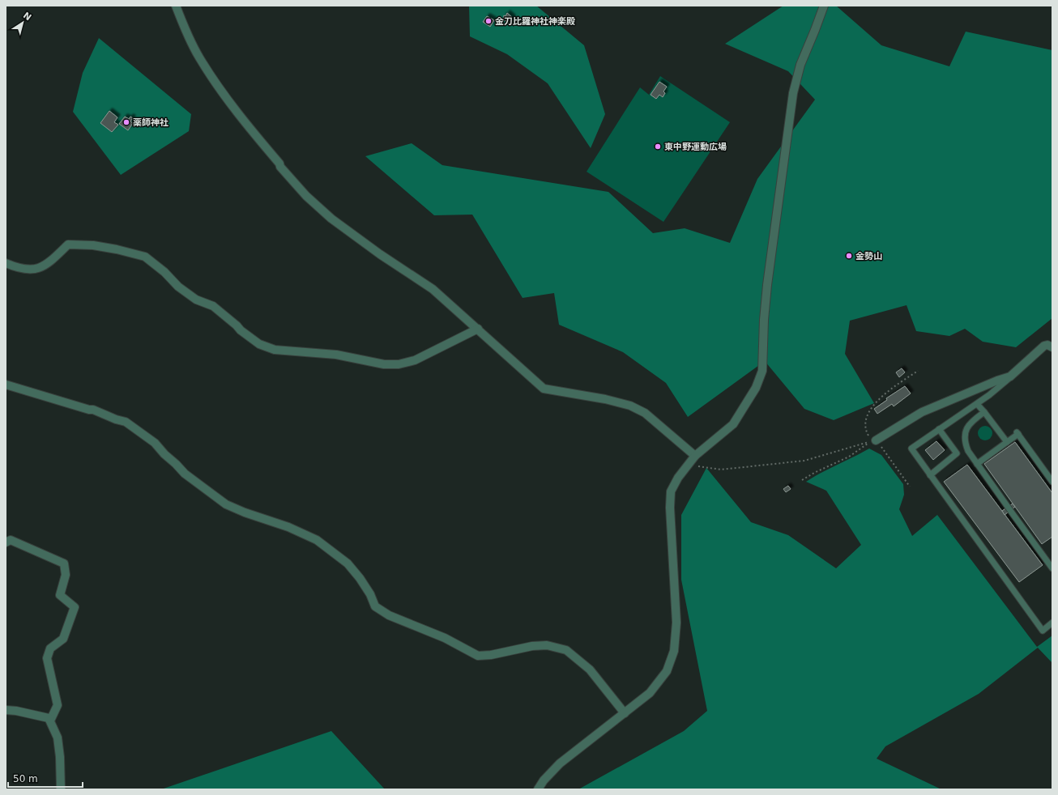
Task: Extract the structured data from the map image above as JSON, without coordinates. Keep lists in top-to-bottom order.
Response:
{
  "places": [
    "金刀比羅神社神楽殿",
    "薬師神社",
    "東中野運動広場",
    "金勢山"
  ],
  "scale_bar": "50 m",
  "north": "top right"
}
